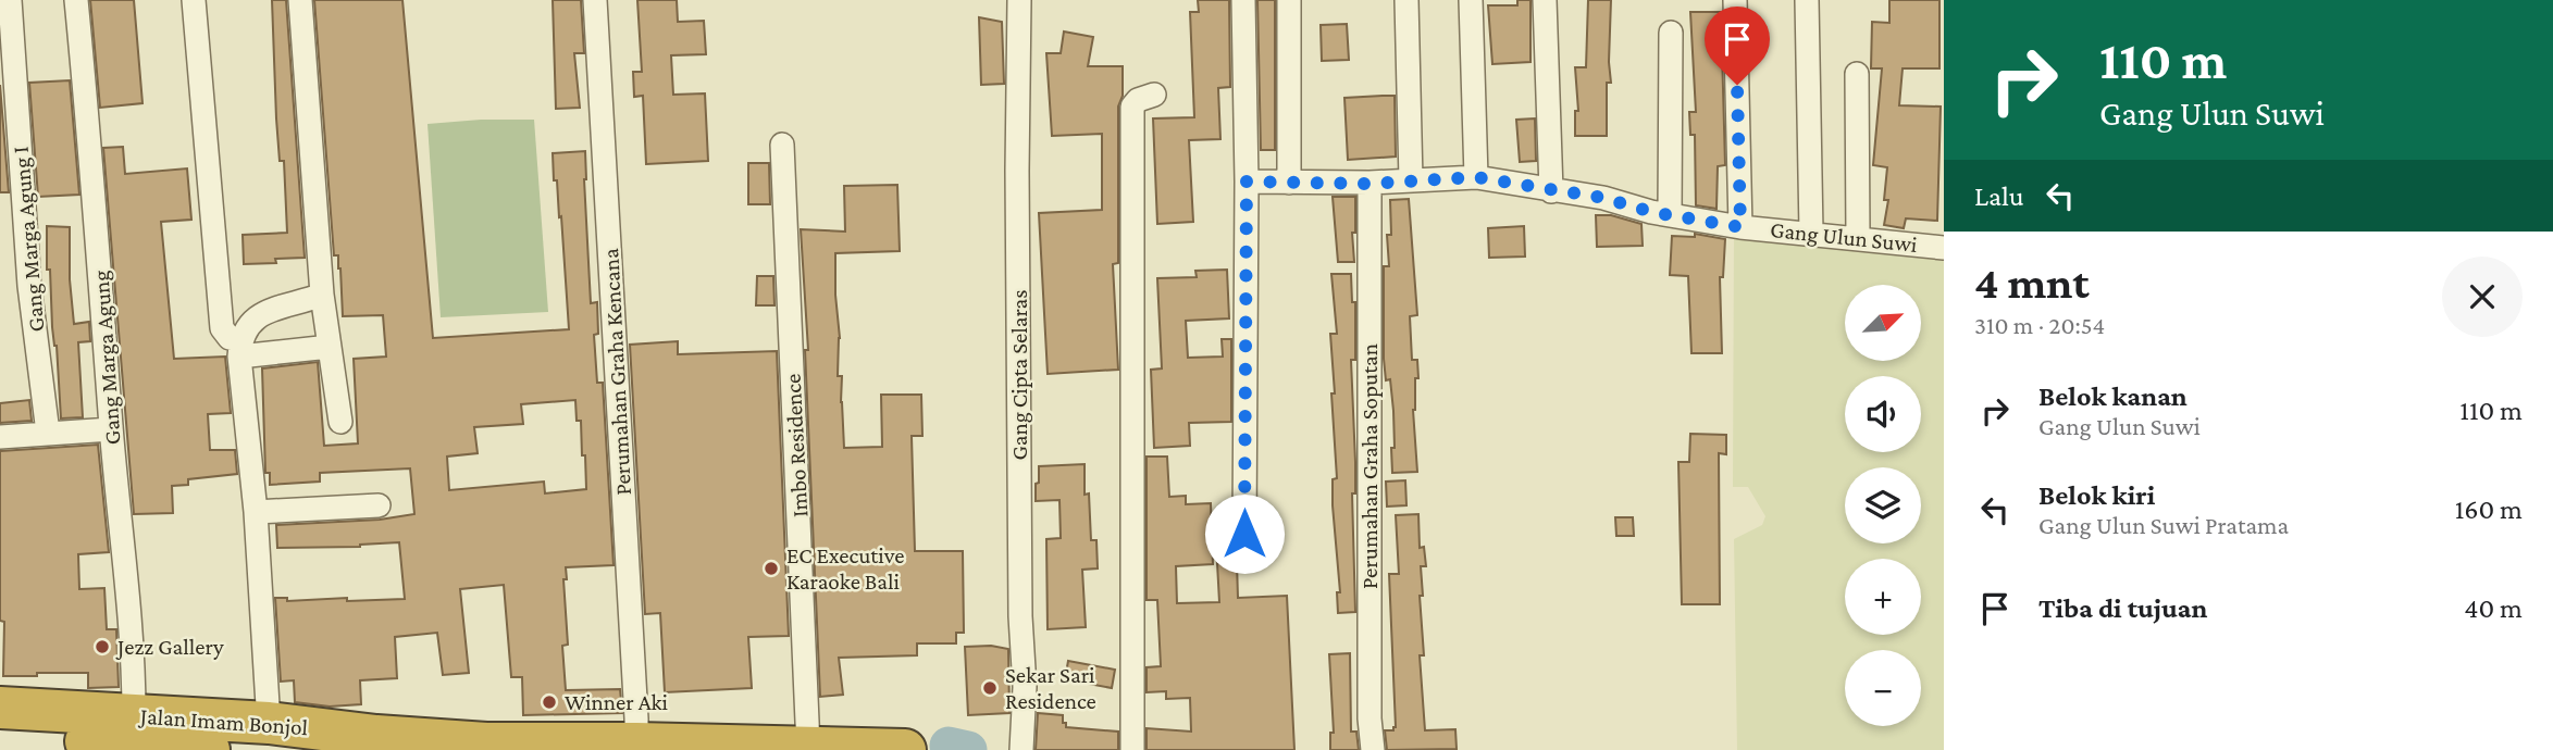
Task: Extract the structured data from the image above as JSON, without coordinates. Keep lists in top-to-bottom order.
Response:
{
  "streets": {
    "highway": ["Jalan Imam Bonjol"],
    "street": [
      "Gang Ulun Suwi",
      "Gang Marga Agung I",
      "Gang Marga Agung",
      "Perumahan Graha Kencana",
      "Gang Cipta Selaras",
      "Imbo Residence",
      "Perumahan Graha Soputan"
    ]
  },
  "crossings": [
    ["Gang Ulun Suwi", "Perumahan Graha Soputan"],
    ["Gang Marga Agung", "Jalan Imam Bonjol"],
    ["Perumahan Graha Kencana", "Jalan Imam Bonjol"],
    ["Imbo Residence", "Jalan Imam Bonjol"]
  ],
  "places": [
    "EC Executive Karaoke Bali",
    "Jezz Gallery",
    "Sekar Sari Residence",
    "Winner Aki"
  ],
  "north": "top right",
  "page": {
    "turn": ["110 m", "Gang Ulun Suwi"],
    "then": "Lalu",
    "heading": ["4 mnt", "310 m · 20:54"],
    "map_buttons": ["+", "−"],
    "list": [
      {
        "name": "Belok kanan",
        "note": "Gang Ulun Suwi",
        "value": "110 m"
      },
      {
        "name": "Belok kiri",
        "note": "Gang Ulun Suwi Pratama",
        "value": "160 m"
      },
      {
        "name": "Tiba di tujuan",
        "value": "40 m"
      }
    ]
  }
}
